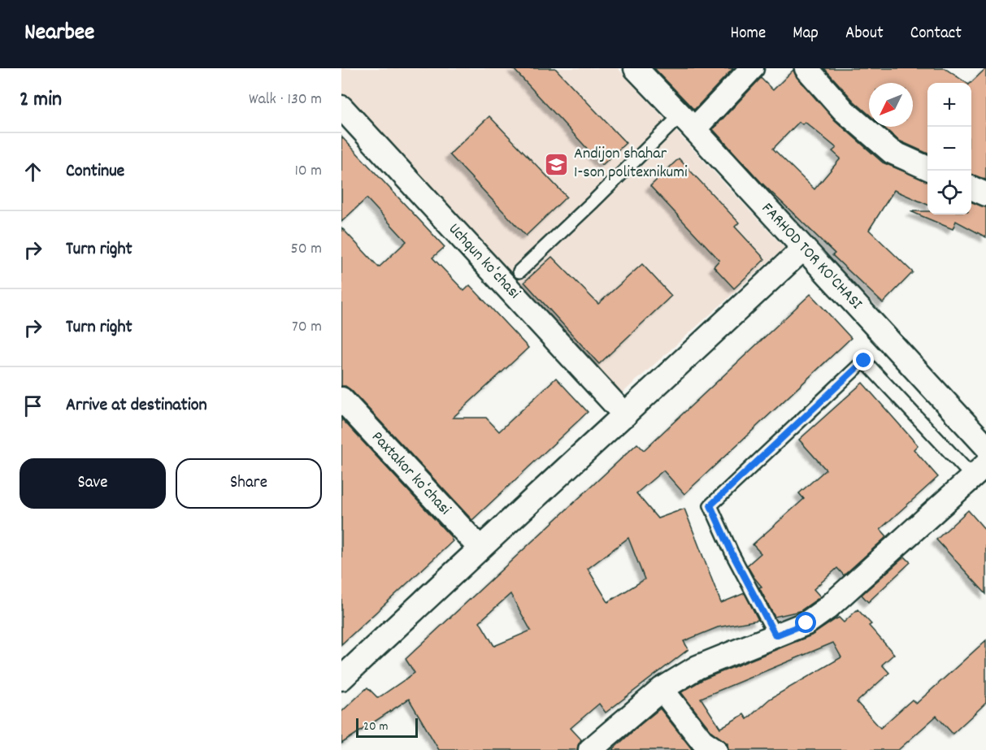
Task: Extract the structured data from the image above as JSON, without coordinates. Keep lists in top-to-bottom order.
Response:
{
  "streets": {
    "street": ["FARHOD TOR KO'CHASI", "Uchqun koʻchasi", "Paxtakor koʻchasi"]
  },
  "places": {
    "school or university": ["Andijon shahar 1-son politexnikumi"]
  },
  "scale_bar": "20 m",
  "north": "bottom left",
  "page": {
    "header": "Nearbee",
    "nav": [
      "Home",
      "Map",
      "About",
      "Contact"
    ],
    "heading": ["2 min", "Walk · 130 m"],
    "map_buttons": ["+", "−"],
    "list": [
      ["Continue", "10 m"],
      ["Turn right", "50 m"],
      ["Turn right", "70 m"],
      "Arrive at destination"
    ],
    "buttons": ["Save", "Share"],
    "scale": "20 m"
  }
}
